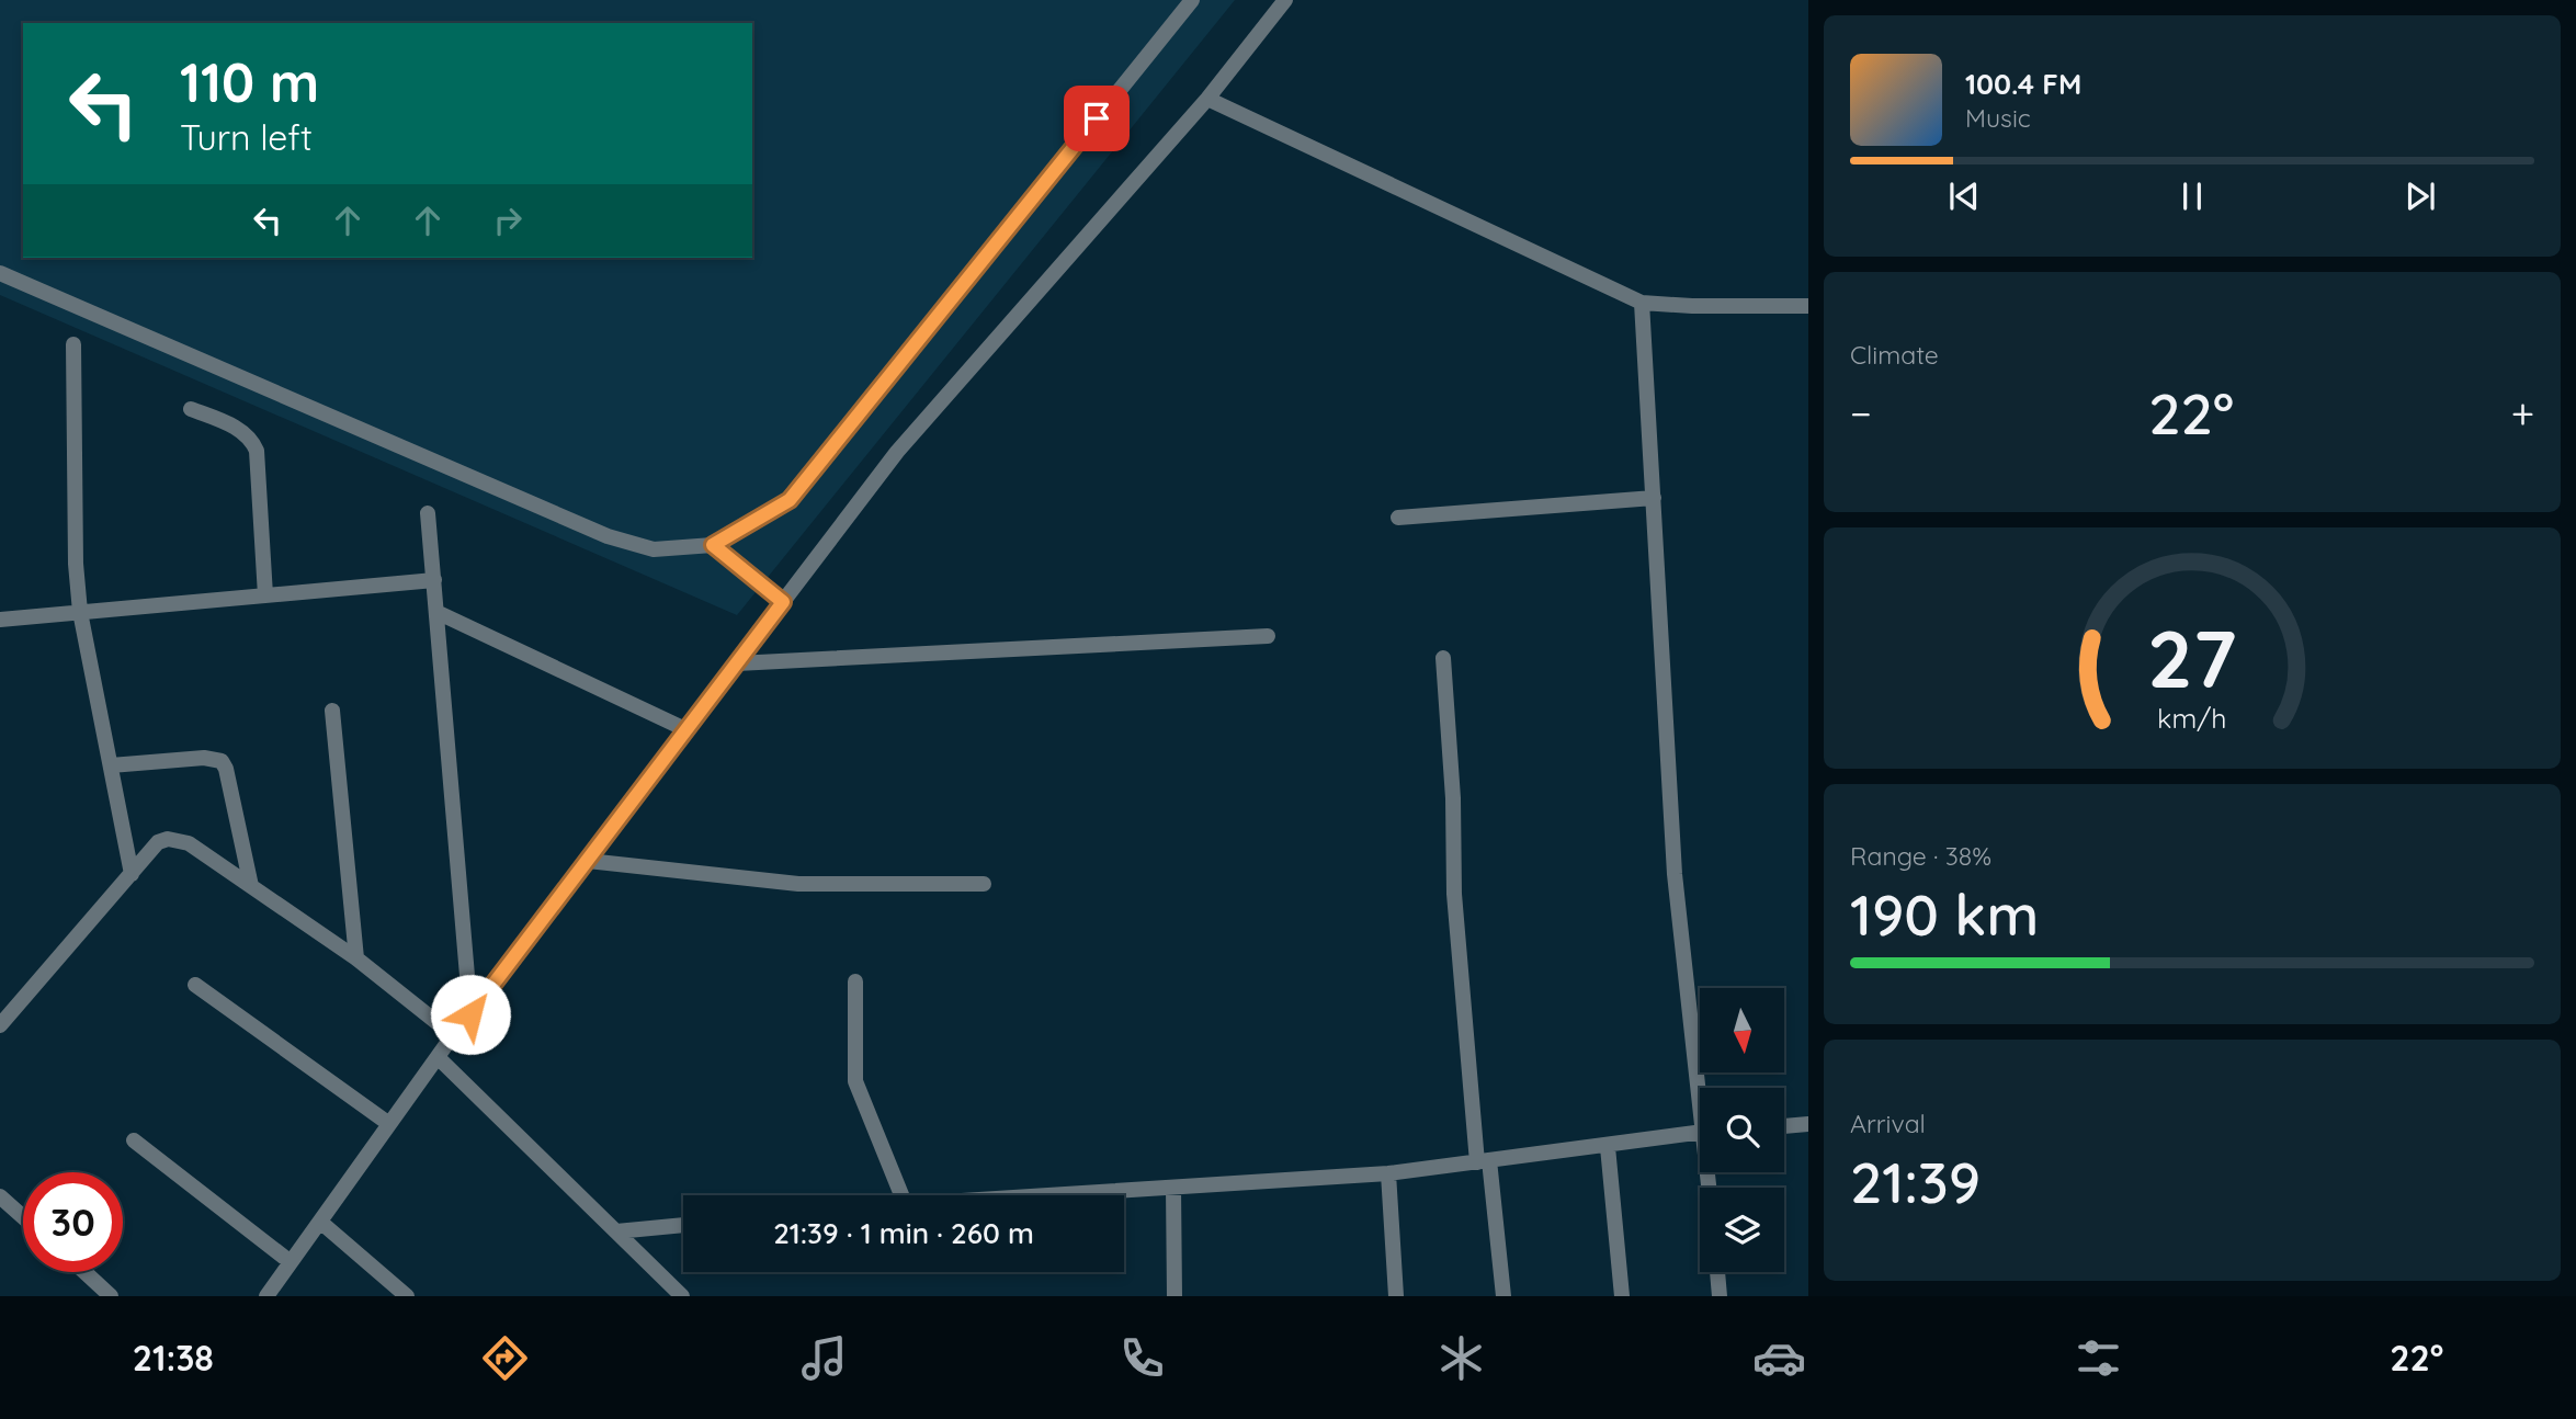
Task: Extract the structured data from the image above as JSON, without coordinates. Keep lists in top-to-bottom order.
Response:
{
  "north": "bottom",
  "page": {
    "turn": ["110 m", "Turn left"],
    "song": ["100.4 FM", "Music"],
    "tile": [
      "Climate",
      ["Range · 38%", "190 km"],
      ["Arrival", "21:39"]
    ],
    "heat": ["−", "22°", "+"],
    "limit": "30",
    "trip": "21:39 · 1 min · 260 m",
    "tabs": ["21:38", "22°"],
    "gauge": ["27", "km/h"]
  }
}
